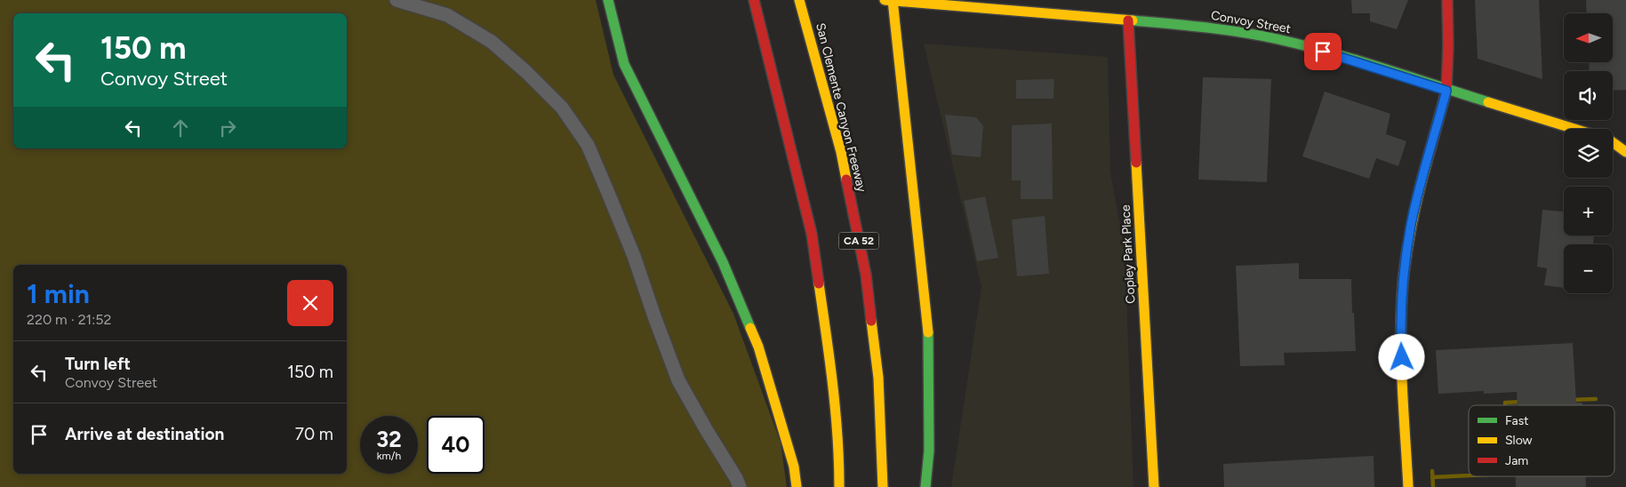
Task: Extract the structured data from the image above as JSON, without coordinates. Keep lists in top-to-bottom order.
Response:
{
  "streets": {
    "main road": [
      "Convoy Street",
      "San Clemente Canyon Freeway",
      "CA 52",
      "Copley Park Place"
    ]
  },
  "crossings": [
    ["Convoy Street", "Copley Park Place"]
  ],
  "legend": ["Fast", "Slow", "Jam"],
  "north": "left",
  "page": {
    "map_buttons": ["+", "−"],
    "turn": ["150 m", "Convoy Street"],
    "heading": ["1 min", "220 m · 21:52"],
    "list": [
      {
        "name": "Turn left",
        "note": "Convoy Street",
        "value": "150 m"
      },
      {
        "name": "Arrive at destination",
        "value": "70 m"
      }
    ],
    "speed": "32 km/h",
    "limit": "40"
  }
}
